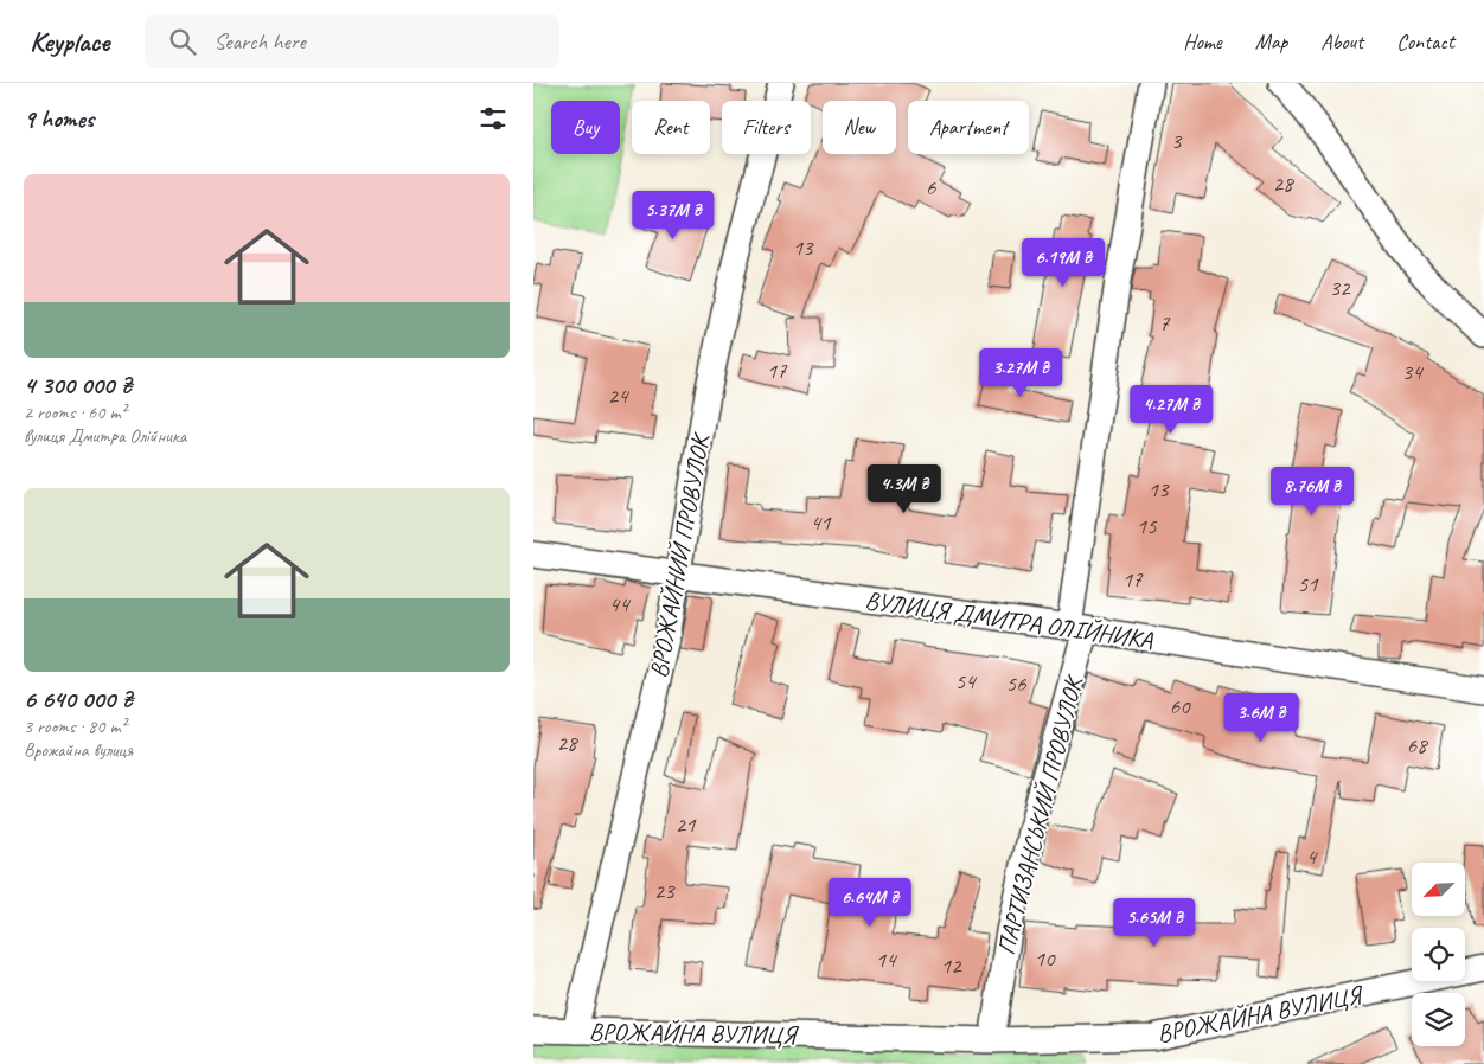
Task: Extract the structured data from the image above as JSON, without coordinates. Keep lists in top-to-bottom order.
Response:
{
  "streets": {
    "street": [
      "ВРОЖАЙНИЙ ПРОВУЛОК",
      "ВУЛИЦЯ ДМИТРА ОЛІЙНИКА",
      "ПАРТИЗАНСЬКИЙ ПРОВУЛОК",
      "ВРОЖАЙНА ВУЛИЦЯ"
    ]
  },
  "crossings": [
    ["ВРОЖАЙНИЙ ПРОВУЛОК", "ВУЛИЦЯ ДМИТРА ОЛІЙНИКА"],
    ["ВРОЖАЙНИЙ ПРОВУЛОК", "ВРОЖАЙНА ВУЛИЦЯ"],
    ["ВУЛИЦЯ ДМИТРА ОЛІЙНИКА", "ПАРТИЗАНСЬКИЙ ПРОВУЛОК"],
    ["ПАРТИЗАНСЬКИЙ ПРОВУЛОК", "ВРОЖАЙНА ВУЛИЦЯ"]
  ],
  "house_numbers": [
    "3",
    "28",
    "6",
    "13",
    "32",
    "7",
    "17",
    "34",
    "24",
    "13",
    "41",
    "15",
    "17",
    "51",
    "44",
    "54",
    "56",
    "60",
    "28",
    "68",
    "21",
    "4",
    "23",
    "10",
    "14",
    "12"
  ],
  "north": "bottom left",
  "page": {
    "header": "Keyplace",
    "search": "Search here",
    "nav": [
      "Home",
      "Map",
      "About",
      "Contact"
    ],
    "heading": "9 homes",
    "chip": [
      "Buy",
      "Rent",
      "Filters",
      "New",
      "Apartment"
    ],
    "list": [
      {
        "name": "4 300 000 ₴",
        "note": "2 rooms · 60 m² · вулиця Дмитра Олійника"
      },
      {
        "name": "6 640 000 ₴",
        "note": "3 rooms · 80 m² · Врожайна вулиця"
      }
    ],
    "price": [
      "5.37M ₴",
      "6.19M ₴",
      "3.27M ₴",
      "4.27M ₴",
      "4.3M ₴",
      "8.76M ₴",
      "3.6M ₴",
      "6.64M ₴",
      "5.65M ₴"
    ]
  }
}
